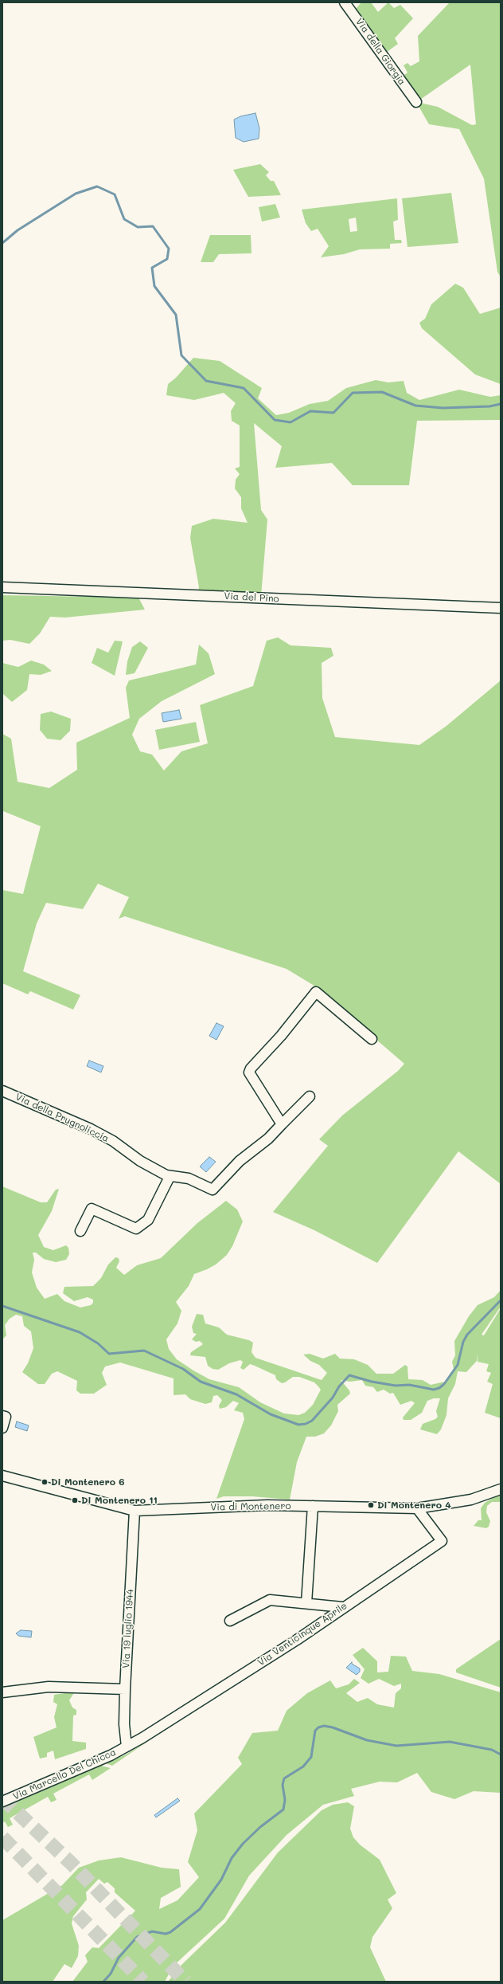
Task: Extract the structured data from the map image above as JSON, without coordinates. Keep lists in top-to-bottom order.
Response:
{
  "streets": {
    "street": [
      "Via della Giorgia",
      "Via del Pino",
      "Via della Prugnoliccia",
      "Via di Montenero",
      "Via 19 luglio 1944",
      "Via Venticinque Aprile",
      "Via Marcello Del Chicca"
    ]
  },
  "crossings": [
    ["Via di Montenero", "Via 19 luglio 1944"],
    ["Via di Montenero", "Via Venticinque Aprile"],
    ["Via 19 luglio 1944", "Via Venticinque Aprile"],
    ["Via 19 luglio 1944", "Via Marcello Del Chicca"],
    ["Via Venticinque Aprile", "Via Marcello Del Chicca"]
  ],
  "places": ["Di Montenero 6", "Di Montenero 11", "Di Montenero 4"]
}
